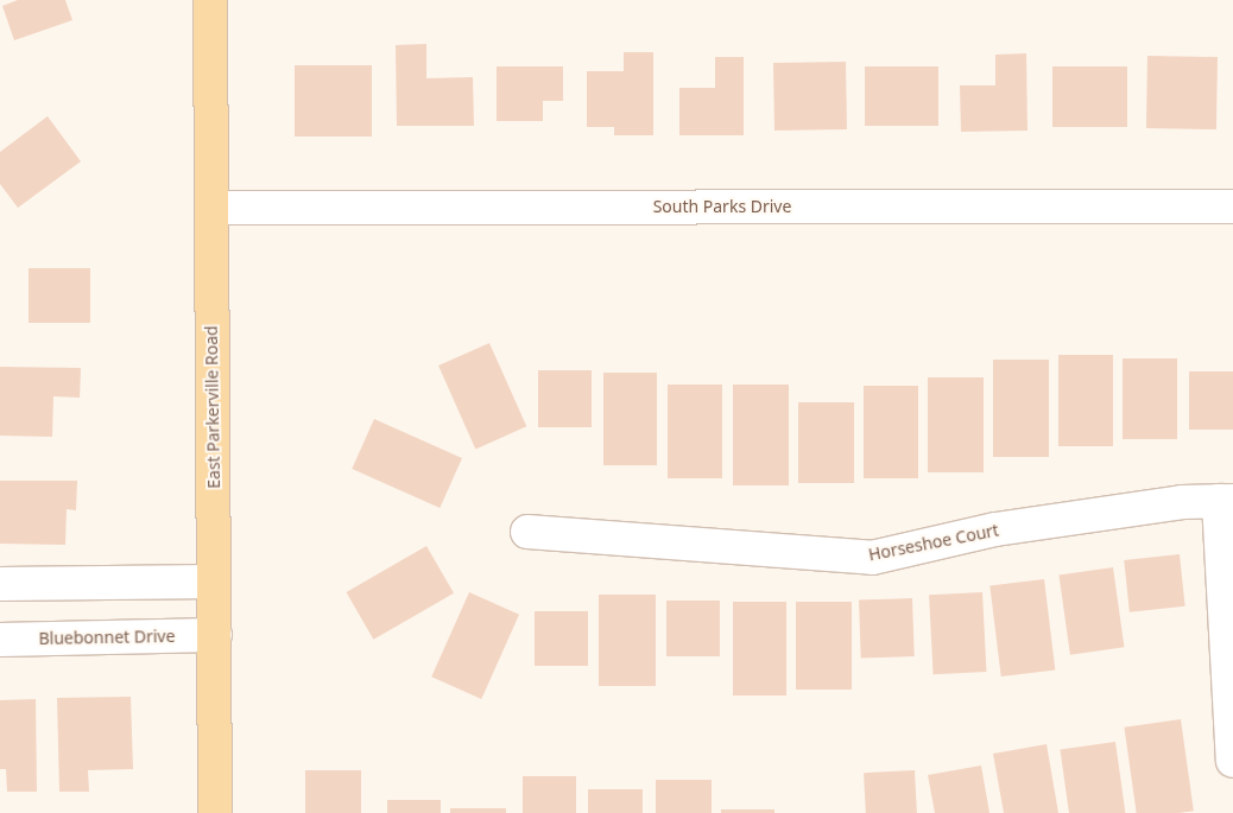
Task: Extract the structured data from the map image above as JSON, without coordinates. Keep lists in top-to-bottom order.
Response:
{
  "streets": {
    "main road": ["East Parkerville Road"],
    "street": ["South Parks Drive", "Horseshoe Court", "Bluebonnet Drive"]
  },
  "crossings": [
    ["South Parks Drive", "East Parkerville Road"],
    ["East Parkerville Road", "Bluebonnet Drive"]
  ]
}
